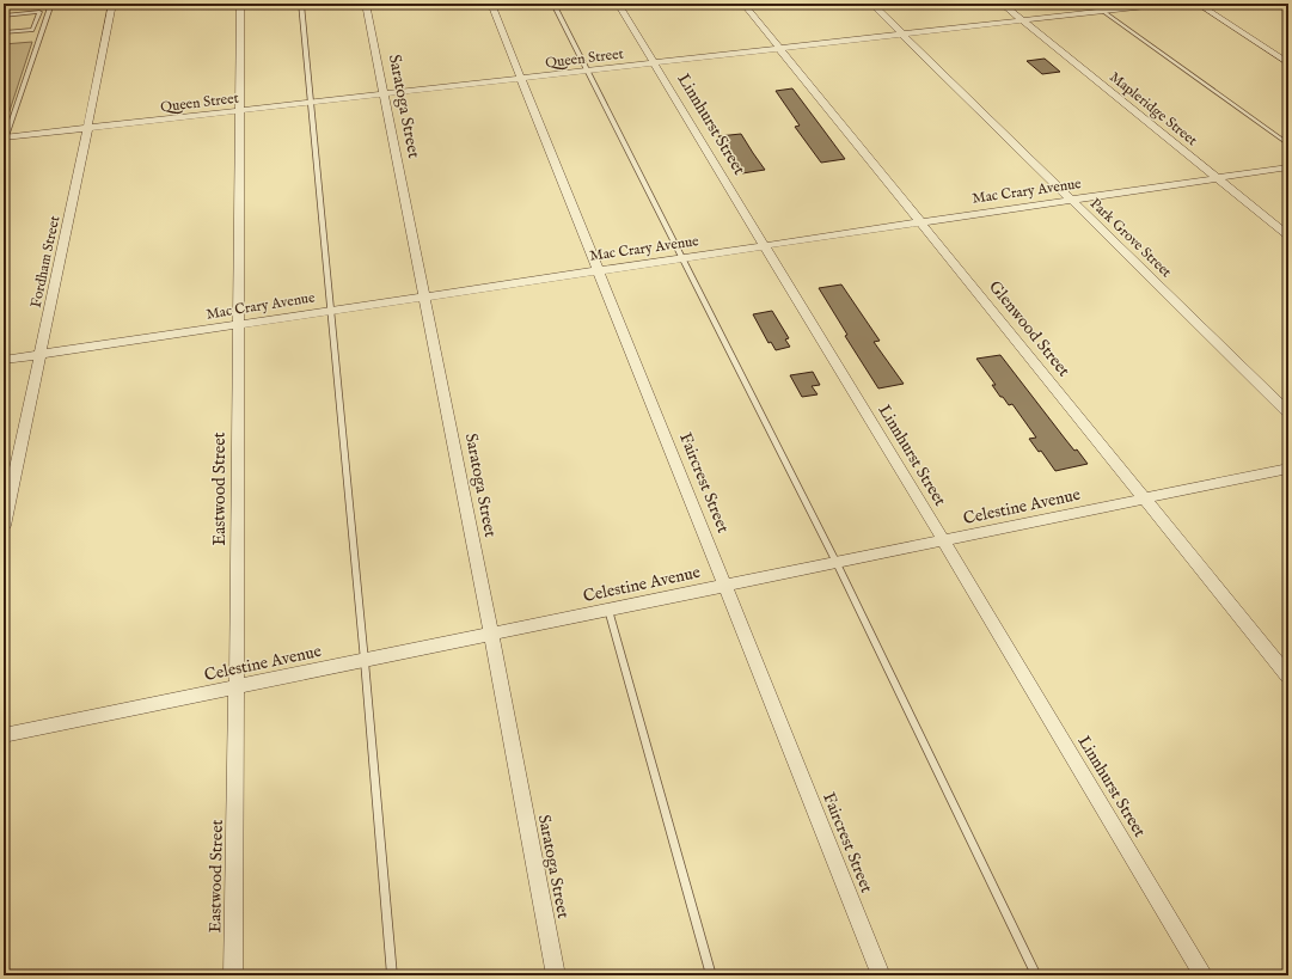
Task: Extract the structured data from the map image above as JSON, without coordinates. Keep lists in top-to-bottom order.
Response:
{
  "streets": {
    "street": [
      "Queen Street",
      "Saratoga Street",
      "Mapleridge Street",
      "Linnhurst Street",
      "Mac Crary Avenue",
      "Park Grove Street",
      "Fordham Street",
      "Glenwood Street",
      "Faircrest Street",
      "Eastwood Street",
      "Celestine Avenue"
    ]
  },
  "crossings": [
    ["Queen Street", "Saratoga Street"],
    ["Queen Street", "Mapleridge Street"],
    ["Queen Street", "Linnhurst Street"],
    ["Queen Street", "Park Grove Street"],
    ["Queen Street", "Fordham Street"],
    ["Queen Street", "Glenwood Street"],
    ["Queen Street", "Faircrest Street"],
    ["Queen Street", "Eastwood Street"],
    ["Saratoga Street", "Mac Crary Avenue"],
    ["Saratoga Street", "Celestine Avenue"],
    ["Mapleridge Street", "Mac Crary Avenue"],
    ["Linnhurst Street", "Mac Crary Avenue"],
    ["Linnhurst Street", "Celestine Avenue"],
    ["Mac Crary Avenue", "Park Grove Street"],
    ["Mac Crary Avenue", "Fordham Street"],
    ["Mac Crary Avenue", "Glenwood Street"],
    ["Mac Crary Avenue", "Faircrest Street"],
    ["Mac Crary Avenue", "Eastwood Street"],
    ["Glenwood Street", "Celestine Avenue"],
    ["Faircrest Street", "Celestine Avenue"],
    ["Eastwood Street", "Celestine Avenue"]
  ]
}
